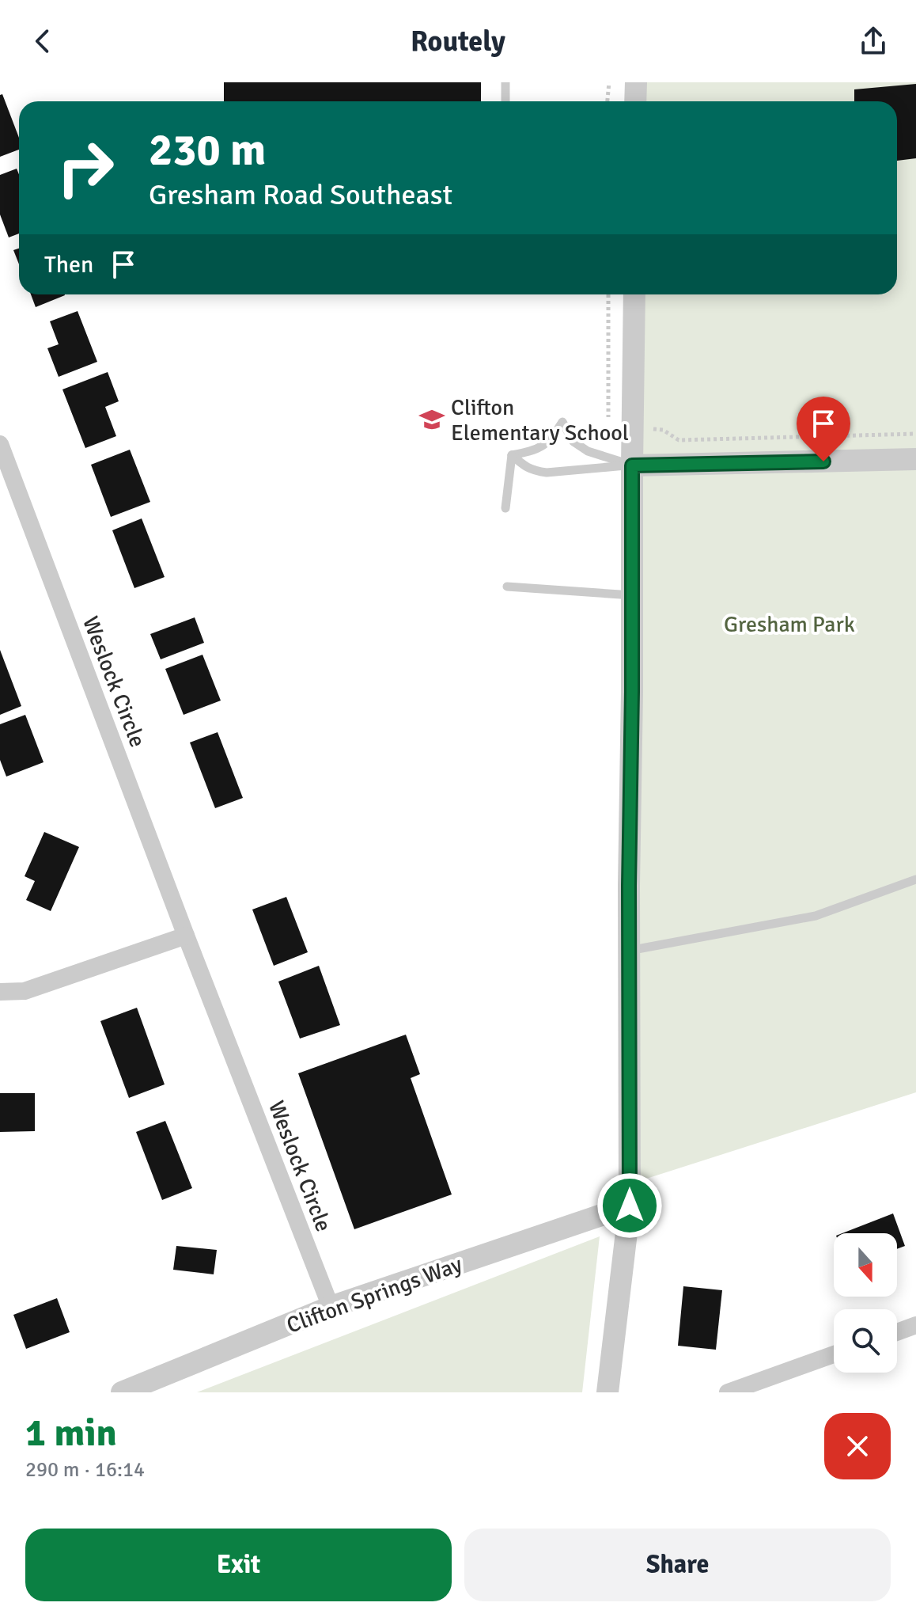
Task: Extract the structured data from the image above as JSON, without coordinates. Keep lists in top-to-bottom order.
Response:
{
  "streets": {
    "street": ["Weslock Circle", "Clifton Springs Way"]
  },
  "crossings": [
    ["Weslock Circle", "Clifton Springs Way"]
  ],
  "parks": ["Gresham Park"],
  "places": {
    "school or university": ["Clifton Elementary School"]
  },
  "north": "bottom",
  "page": {
    "header": "Routely",
    "turn": ["230 m", "Gresham Road Southeast"],
    "then": "Then",
    "heading": ["1 min", "290 m · 16:14"],
    "buttons": ["Exit", "Share"]
  }
}
